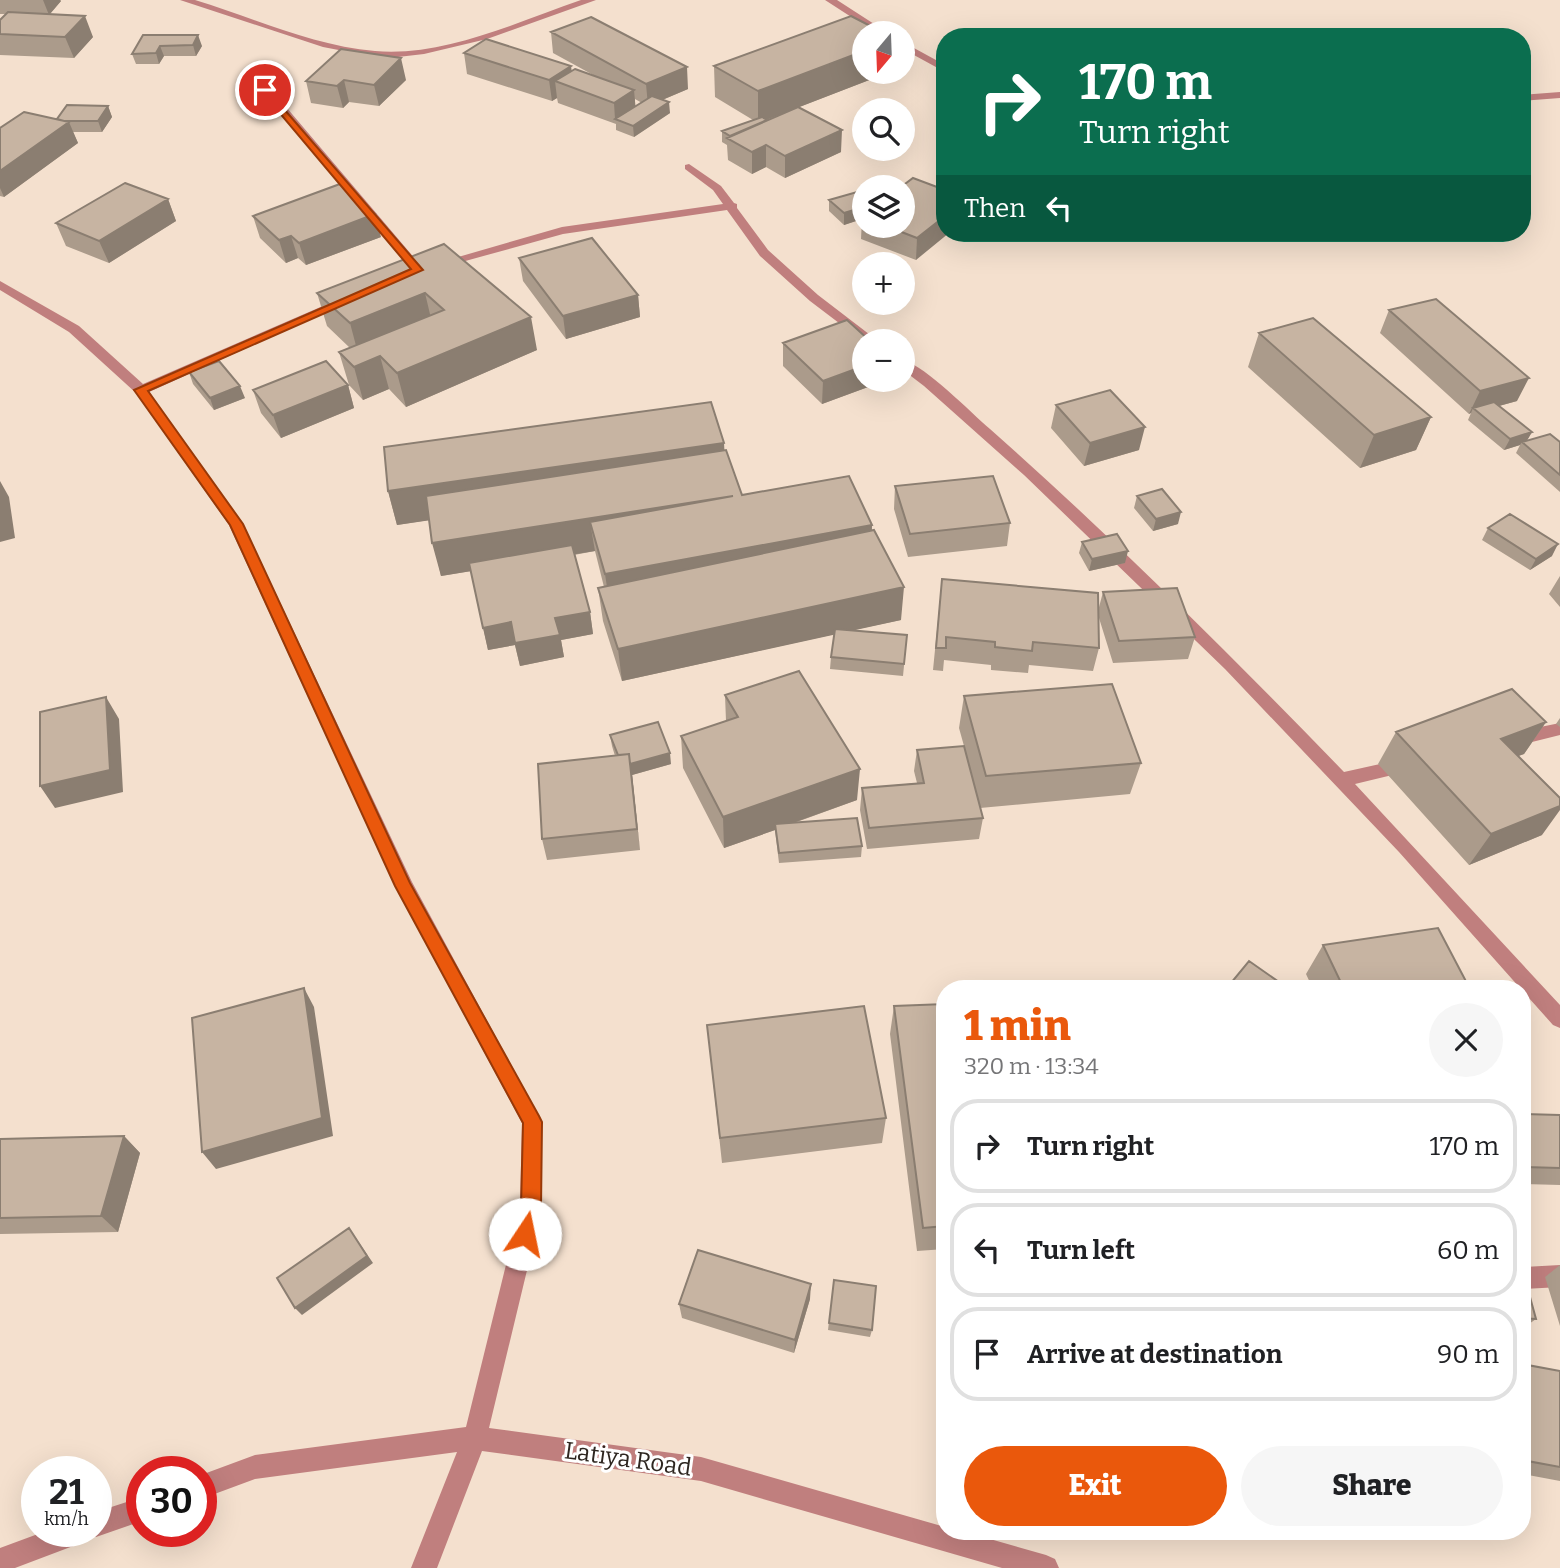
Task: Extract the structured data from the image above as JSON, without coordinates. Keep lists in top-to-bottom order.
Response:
{
  "streets": {
    "street": ["Latiya Road"]
  },
  "north": "bottom",
  "page": {
    "map_buttons": ["+", "−"],
    "turn": ["170 m", "Turn right"],
    "then": "Then",
    "heading": ["1 min", "320 m · 13:34"],
    "list": [
      {
        "name": "Turn right",
        "value": "170 m"
      },
      {
        "name": "Turn left",
        "value": "60 m"
      },
      {
        "name": "Arrive at destination",
        "value": "90 m"
      }
    ],
    "buttons": ["Exit", "Share"],
    "speed": "21 km/h",
    "limit": "30"
  }
}
